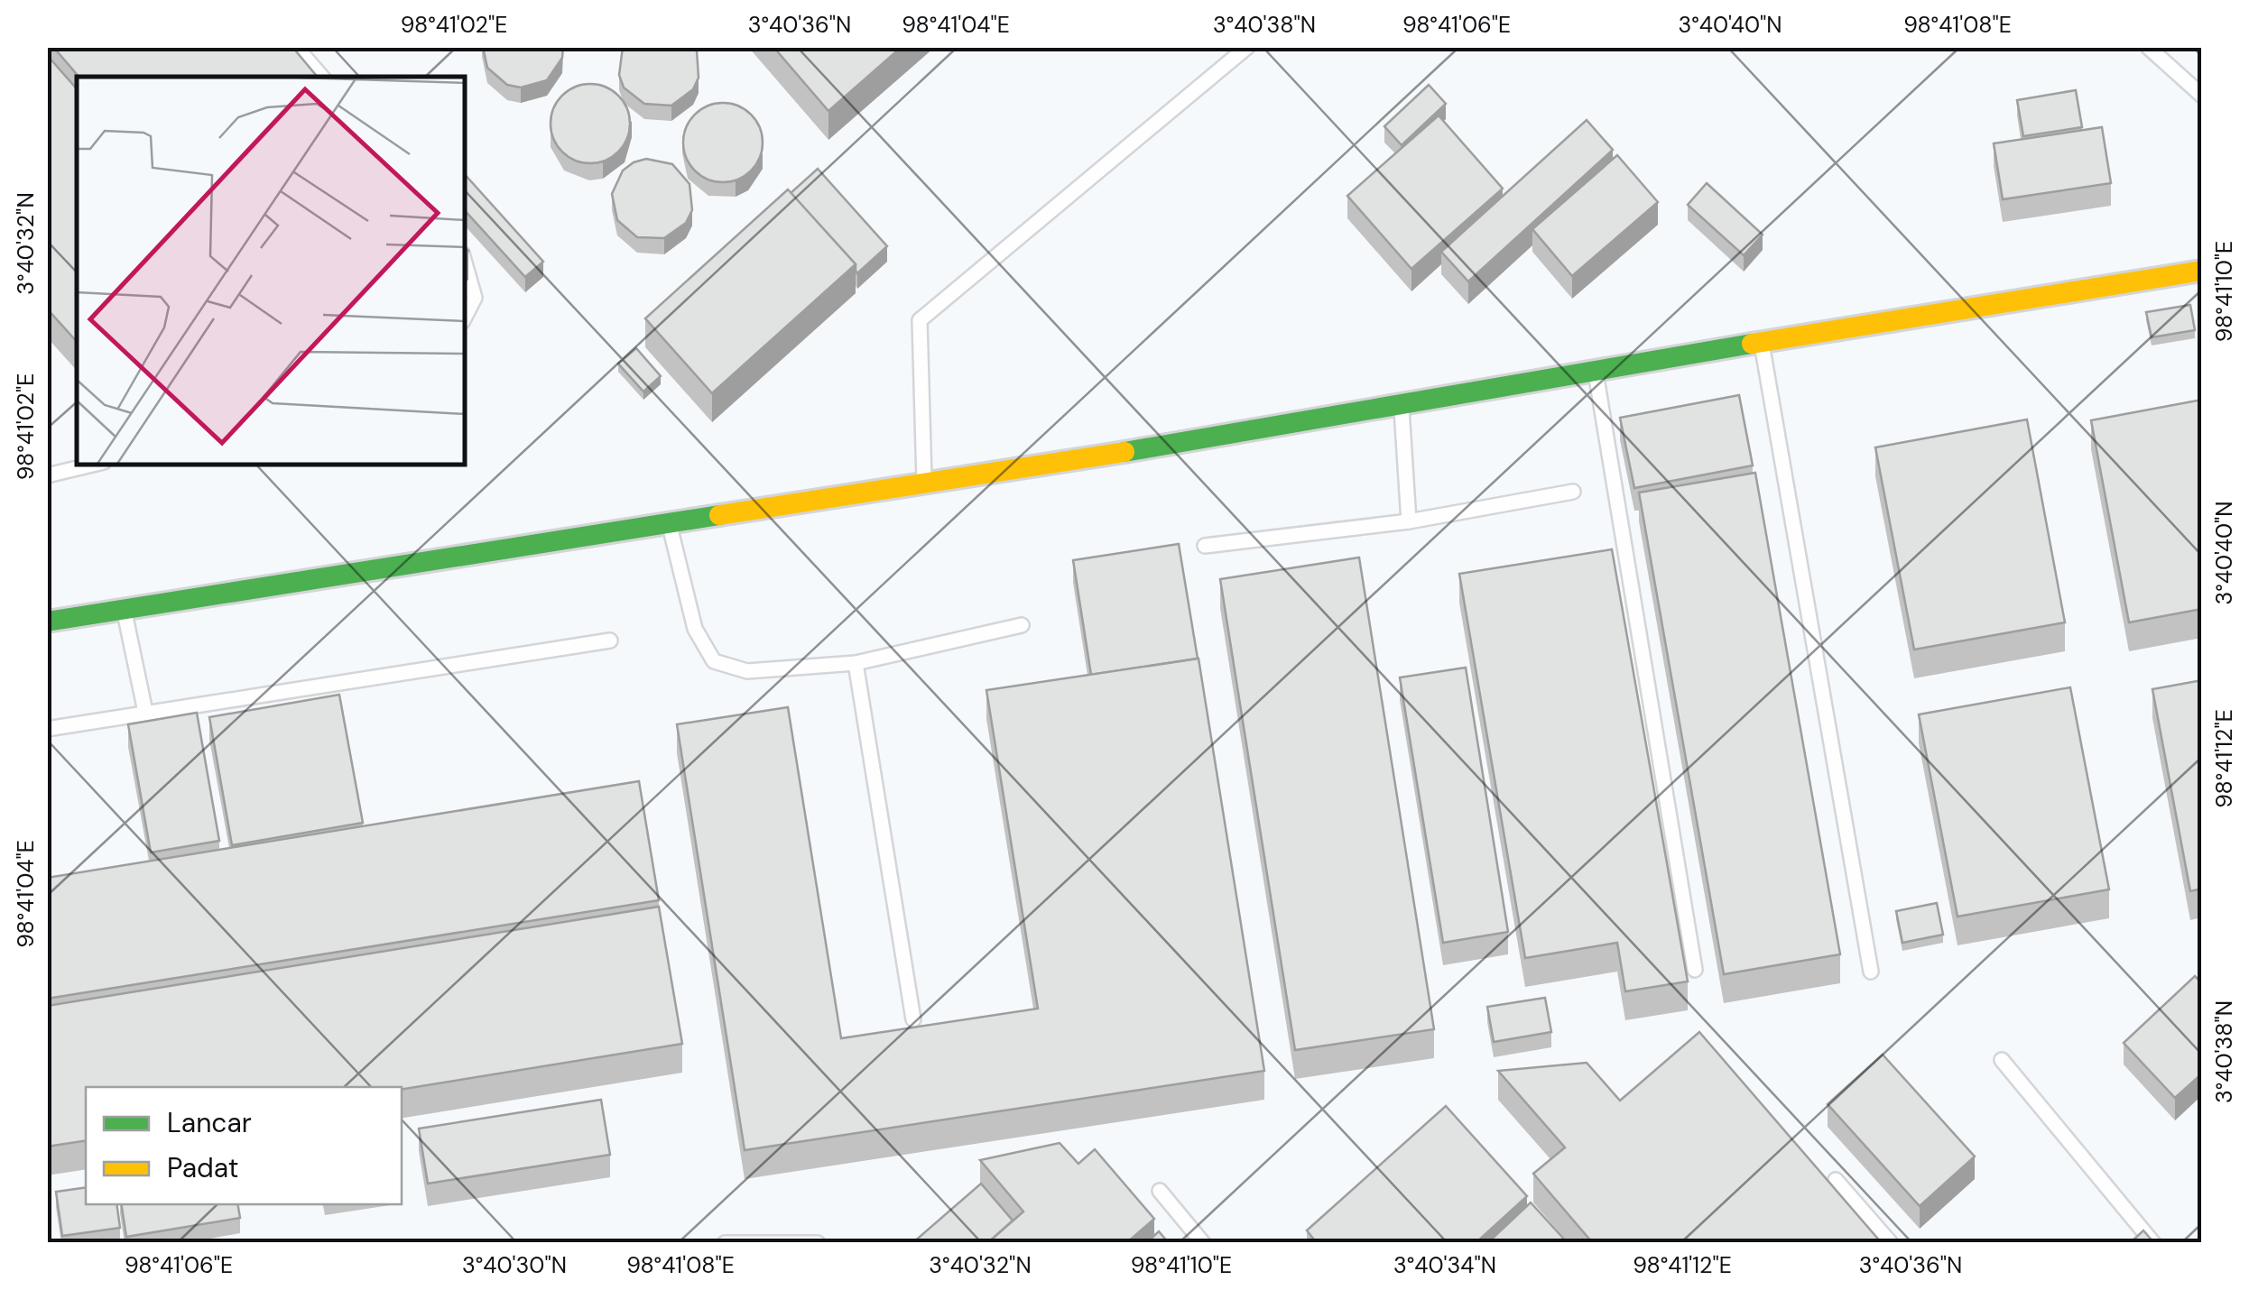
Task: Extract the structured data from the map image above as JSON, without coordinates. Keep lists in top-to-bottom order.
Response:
{
  "legend": ["Lancar", "Padat"],
  "coordinates": [
    "98°41'02\"E",
    "3°40'36\"N",
    "98°41'04\"E",
    "3°40'38\"N",
    "98°41'06\"E",
    "3°40'40\"N",
    "98°41'08\"E",
    "3°40'32\"N",
    "98°41'10\"E",
    "98°41'12\"E",
    "3°40'30\"N",
    "3°40'34\"N"
  ]
}
